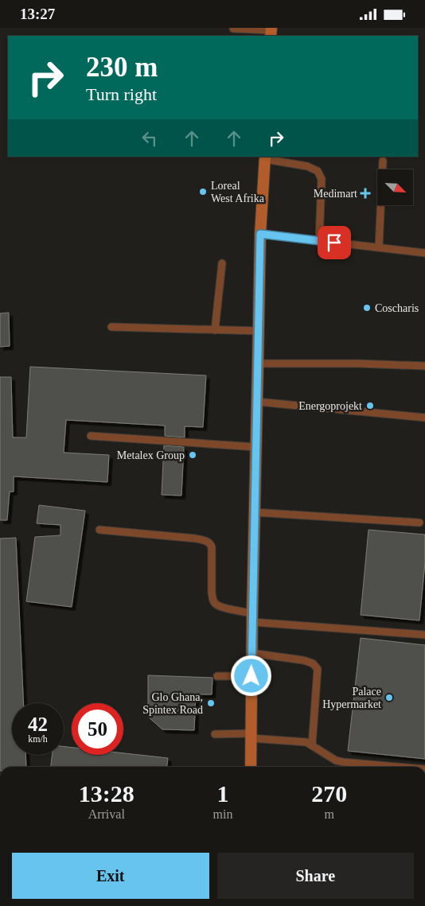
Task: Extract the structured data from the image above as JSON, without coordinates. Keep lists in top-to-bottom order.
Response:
{
  "places": {
    "other": [
      "Loreal West Afrika",
      "Coscharis",
      "Energoprojekt",
      "Metalex Group",
      "Palace Hypermarket",
      "Glo Ghana, Spintex Road"
    ],
    "health": ["Medimart"]
  },
  "north": "bottom right",
  "page": {
    "status": "13:27",
    "turn": ["230 m", "Turn right"],
    "speed": "42 km/h",
    "limit": "50",
    "eta": [
      "13:28",
      "Arrival",
      "1",
      "min",
      "270",
      "m"
    ],
    "buttons": ["Exit", "Share"]
  }
}
